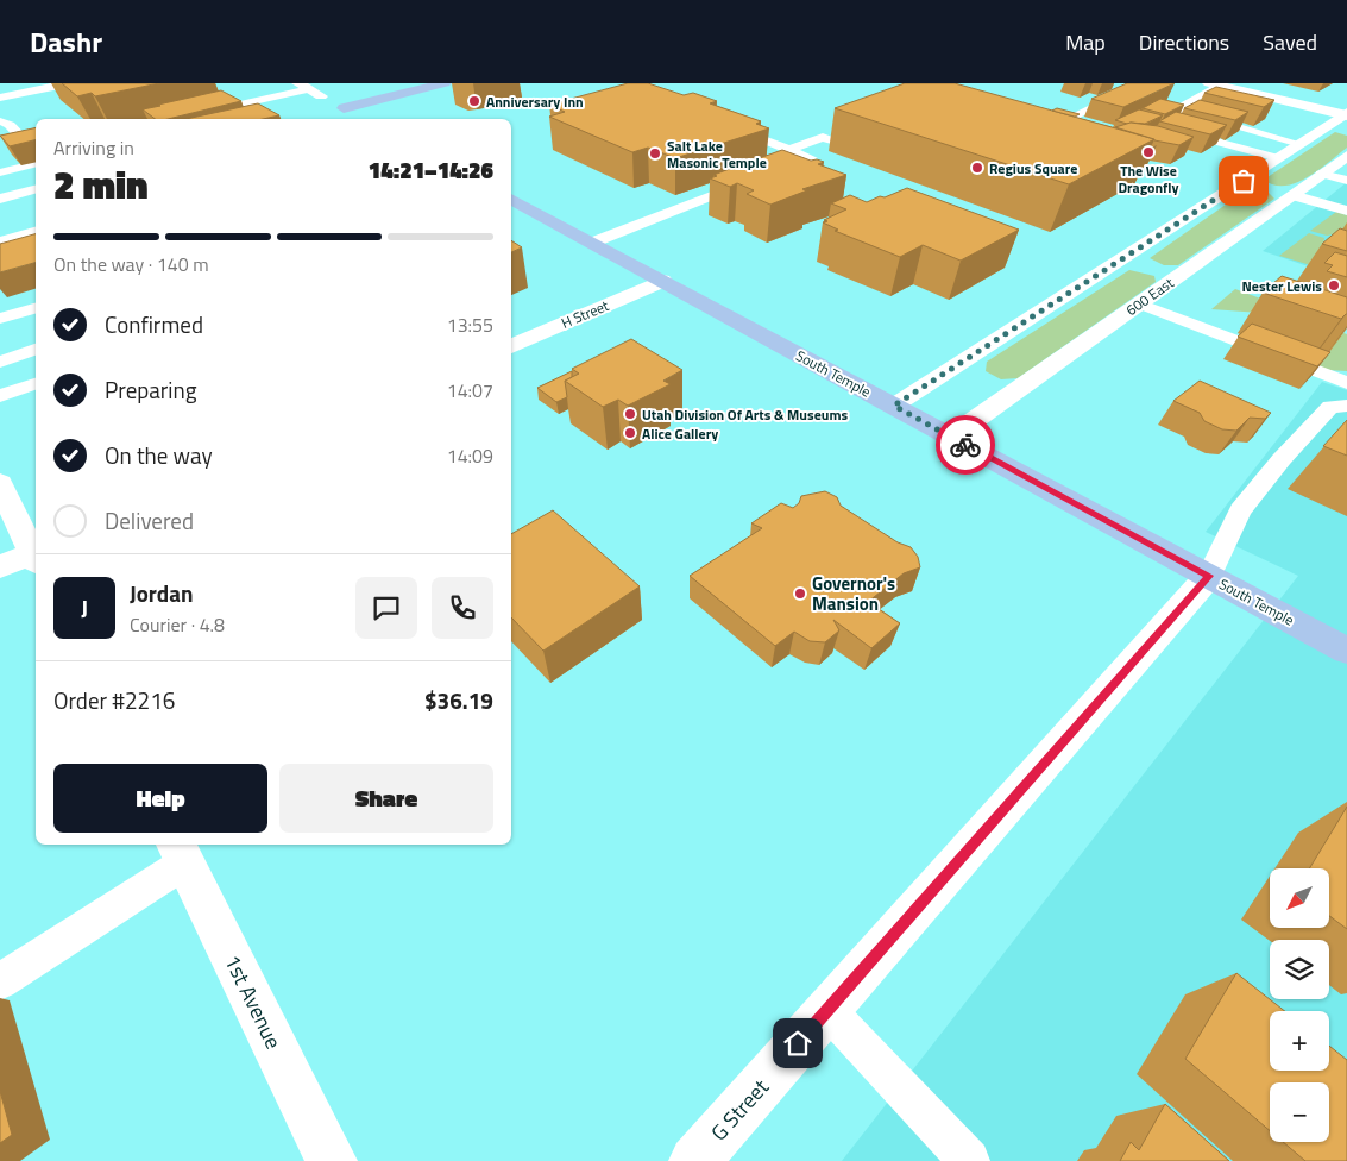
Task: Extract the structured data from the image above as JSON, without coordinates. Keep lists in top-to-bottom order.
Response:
{
  "streets": {
    "main road": ["South Temple"],
    "street": [
      "600 East",
      "H Street",
      "1st Avenue",
      "G Street"
    ]
  },
  "crossings": [
    ["600 East", "South Temple"],
    ["H Street", "South Temple"],
    ["South Temple", "G Street"]
  ],
  "places": [
    "Anniversary Inn",
    "The Wise Dragonfly",
    "Salt Lake Masonic Temple",
    "Regius Square",
    "Nester Lewis",
    "Utah Division Of Arts & Museums",
    "Alice Gallery",
    "Governor's Mansion"
  ],
  "north": "bottom left",
  "page": {
    "header": "Dashr",
    "nav": ["Map", "Directions", "Saved"],
    "heading": ["2 min", "Arriving in", "14:21–14:26"],
    "panel": [
      "Jordan",
      "Courier · 4.8",
      "Order #2216",
      "$36.19"
    ],
    "bar": "On the way · 140 m",
    "list": [
      ["Confirmed", "13:55"],
      ["Preparing", "14:07"],
      ["On the way", "14:09"],
      "Delivered"
    ],
    "round": "J",
    "buttons": ["Help", "Share"],
    "map_buttons": ["+", "−"]
  }
}
